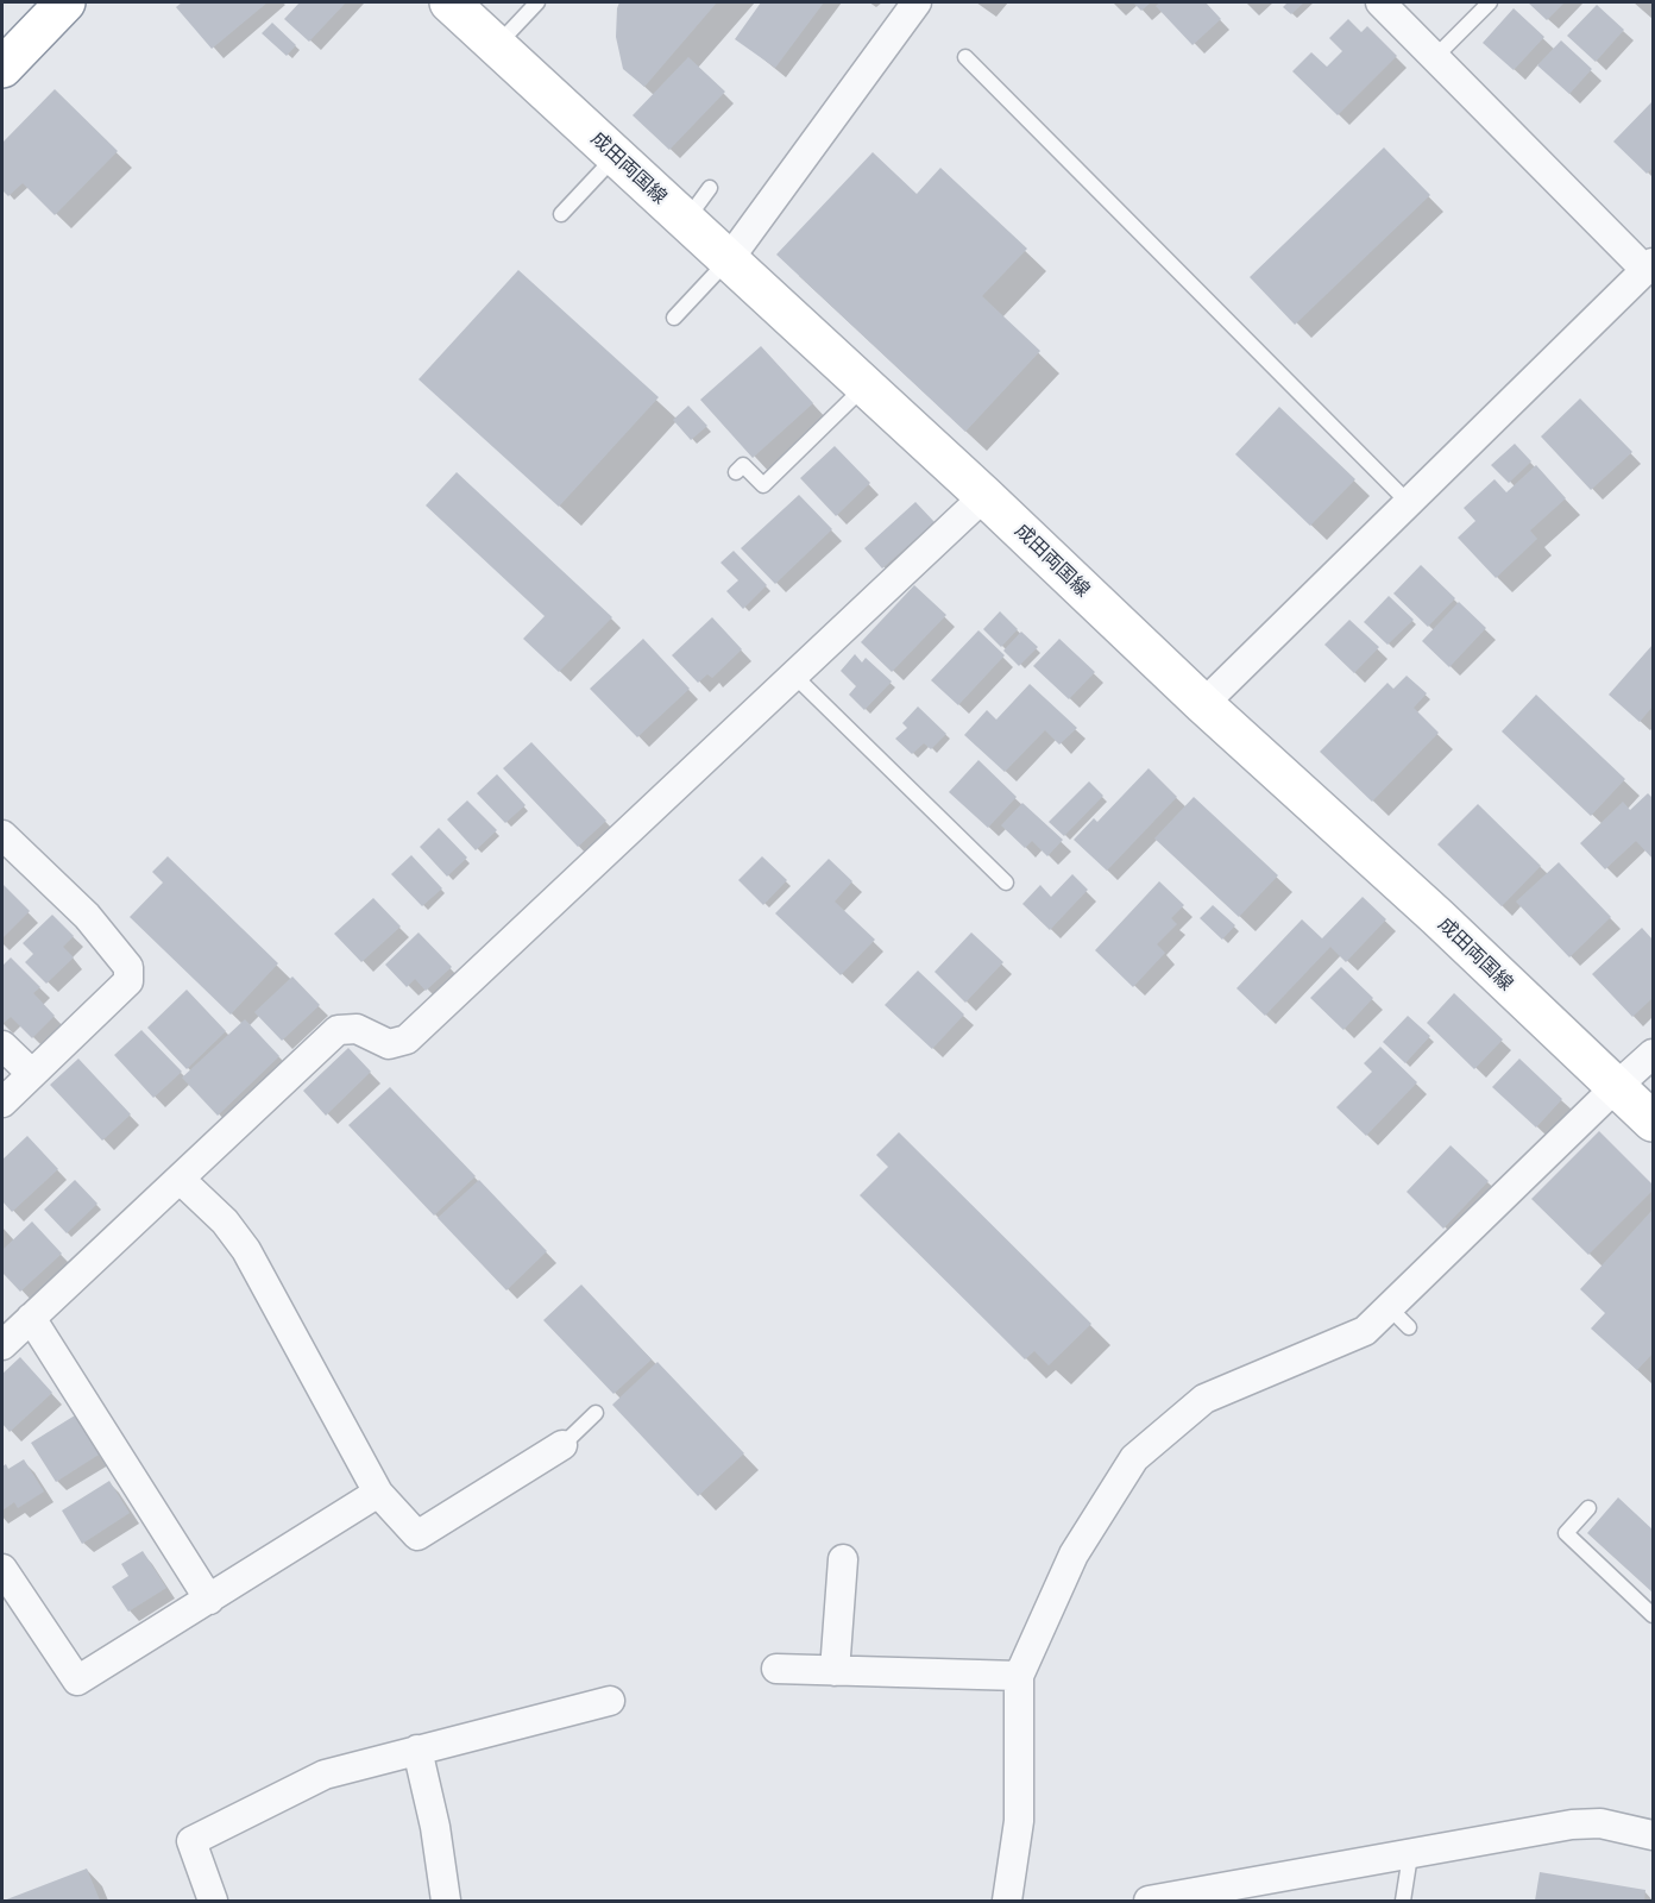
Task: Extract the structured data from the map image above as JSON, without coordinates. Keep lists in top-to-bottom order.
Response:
{
  "streets": {
    "main road": ["成田両国線"]
  }
}
